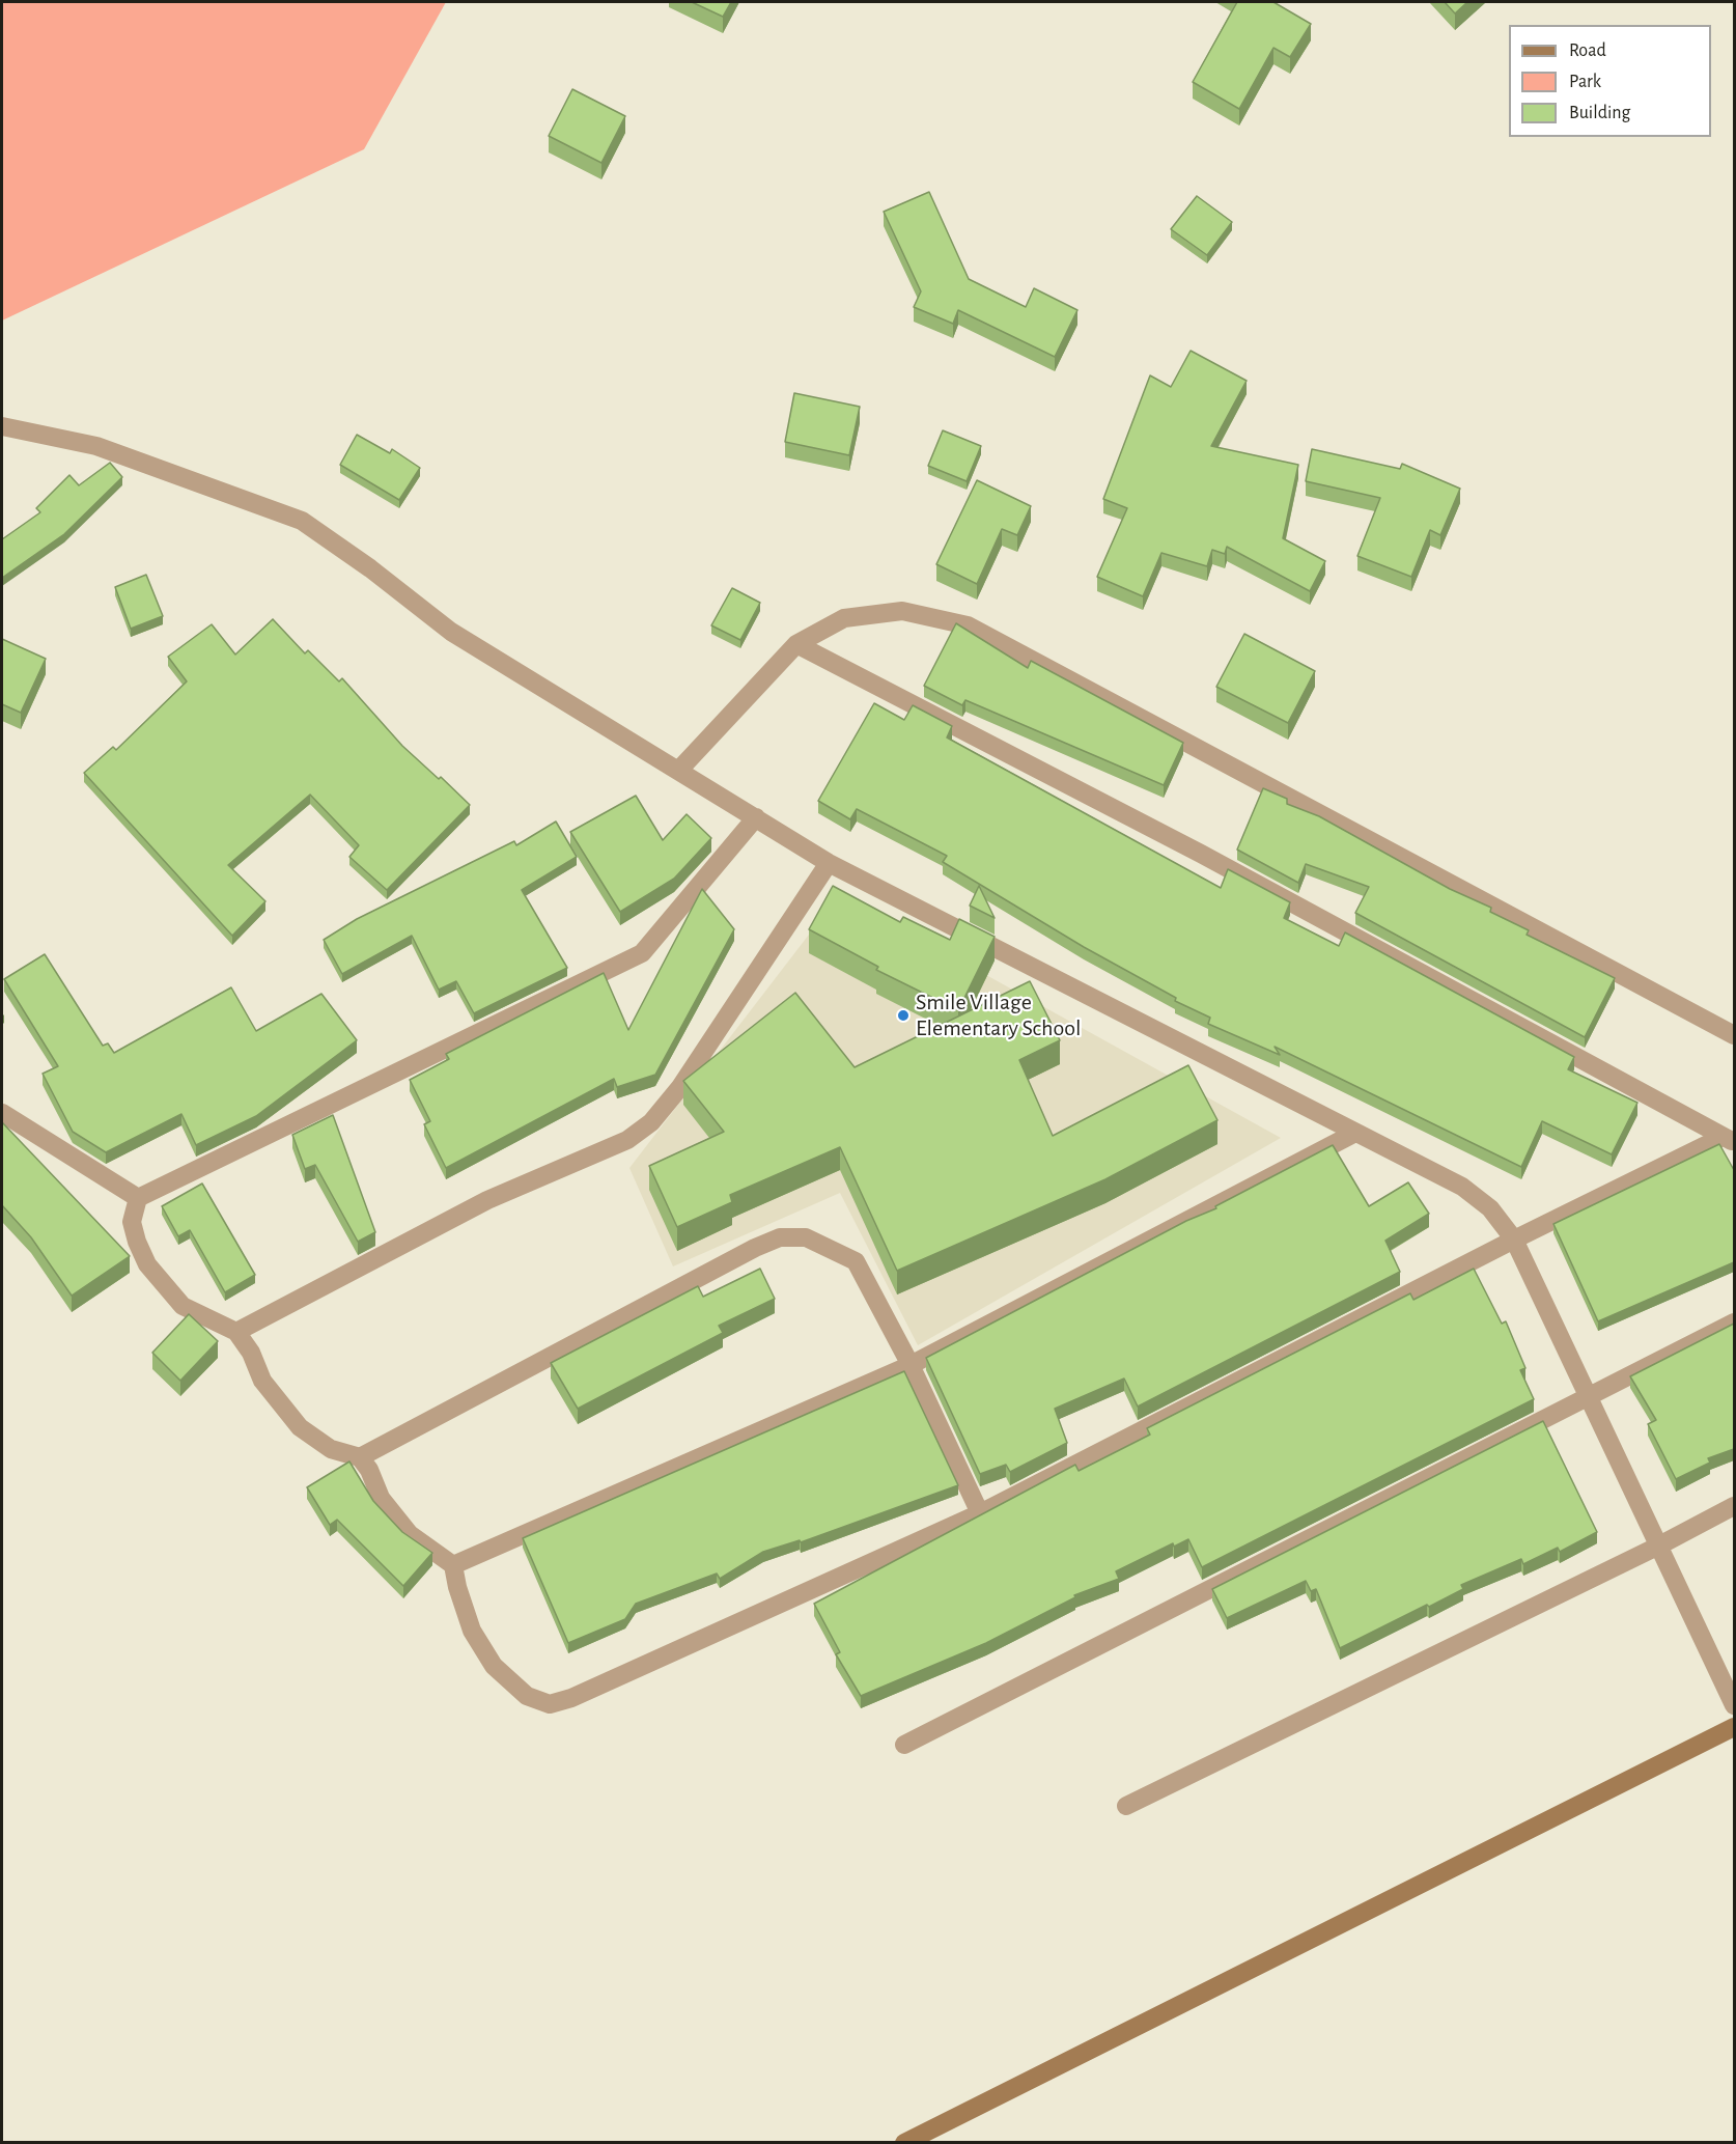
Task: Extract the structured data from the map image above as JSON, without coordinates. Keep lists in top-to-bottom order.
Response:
{
  "places": ["Smile Village Elementary School"],
  "legend": ["Road", "Park", "Building"]
}
